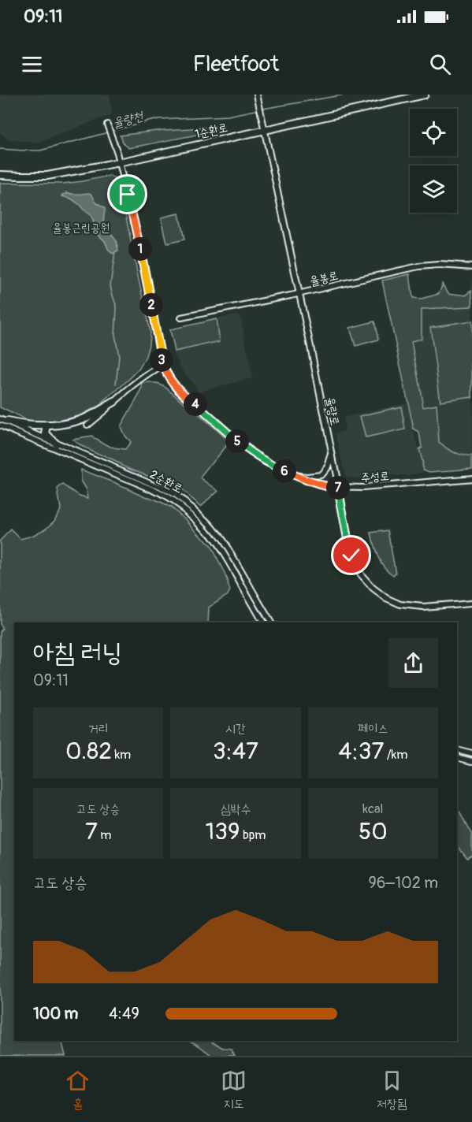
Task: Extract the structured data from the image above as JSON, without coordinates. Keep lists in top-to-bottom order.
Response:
{
  "streets": {
    "main road": ["1순환로"],
    "street": [
      "율봉로",
      "율량로",
      "주성로",
      "2순환로"
    ]
  },
  "crossings": [
    ["1순환로", "율량로"],
    ["1순환로", "주성로"],
    ["율봉로", "율량로"],
    ["율량로", "주성로"]
  ],
  "water": ["율량천"],
  "parks": ["율봉근린공원"],
  "page": {
    "status": "09:11",
    "header": "Fleetfoot",
    "pins": [
      "1",
      "2",
      "3",
      "4",
      "5",
      "6",
      "7"
    ],
    "heading": ["아침 러닝", "09:11"],
    "stats": [
      ["거리", "0.82 km"],
      ["시간", "3:47"],
      ["페이스", "4:37 /km"],
      ["고도 상승", "7 m"],
      ["심박수", "139 bpm"],
      ["kcal", "50"]
    ],
    "chart": ["고도 상승", "96–102 m"],
    "list": [
      {
        "name": "100 m",
        "note": "4:49"
      }
    ],
    "tabs": ["홈", "지도", "저장됨"]
  }
}
